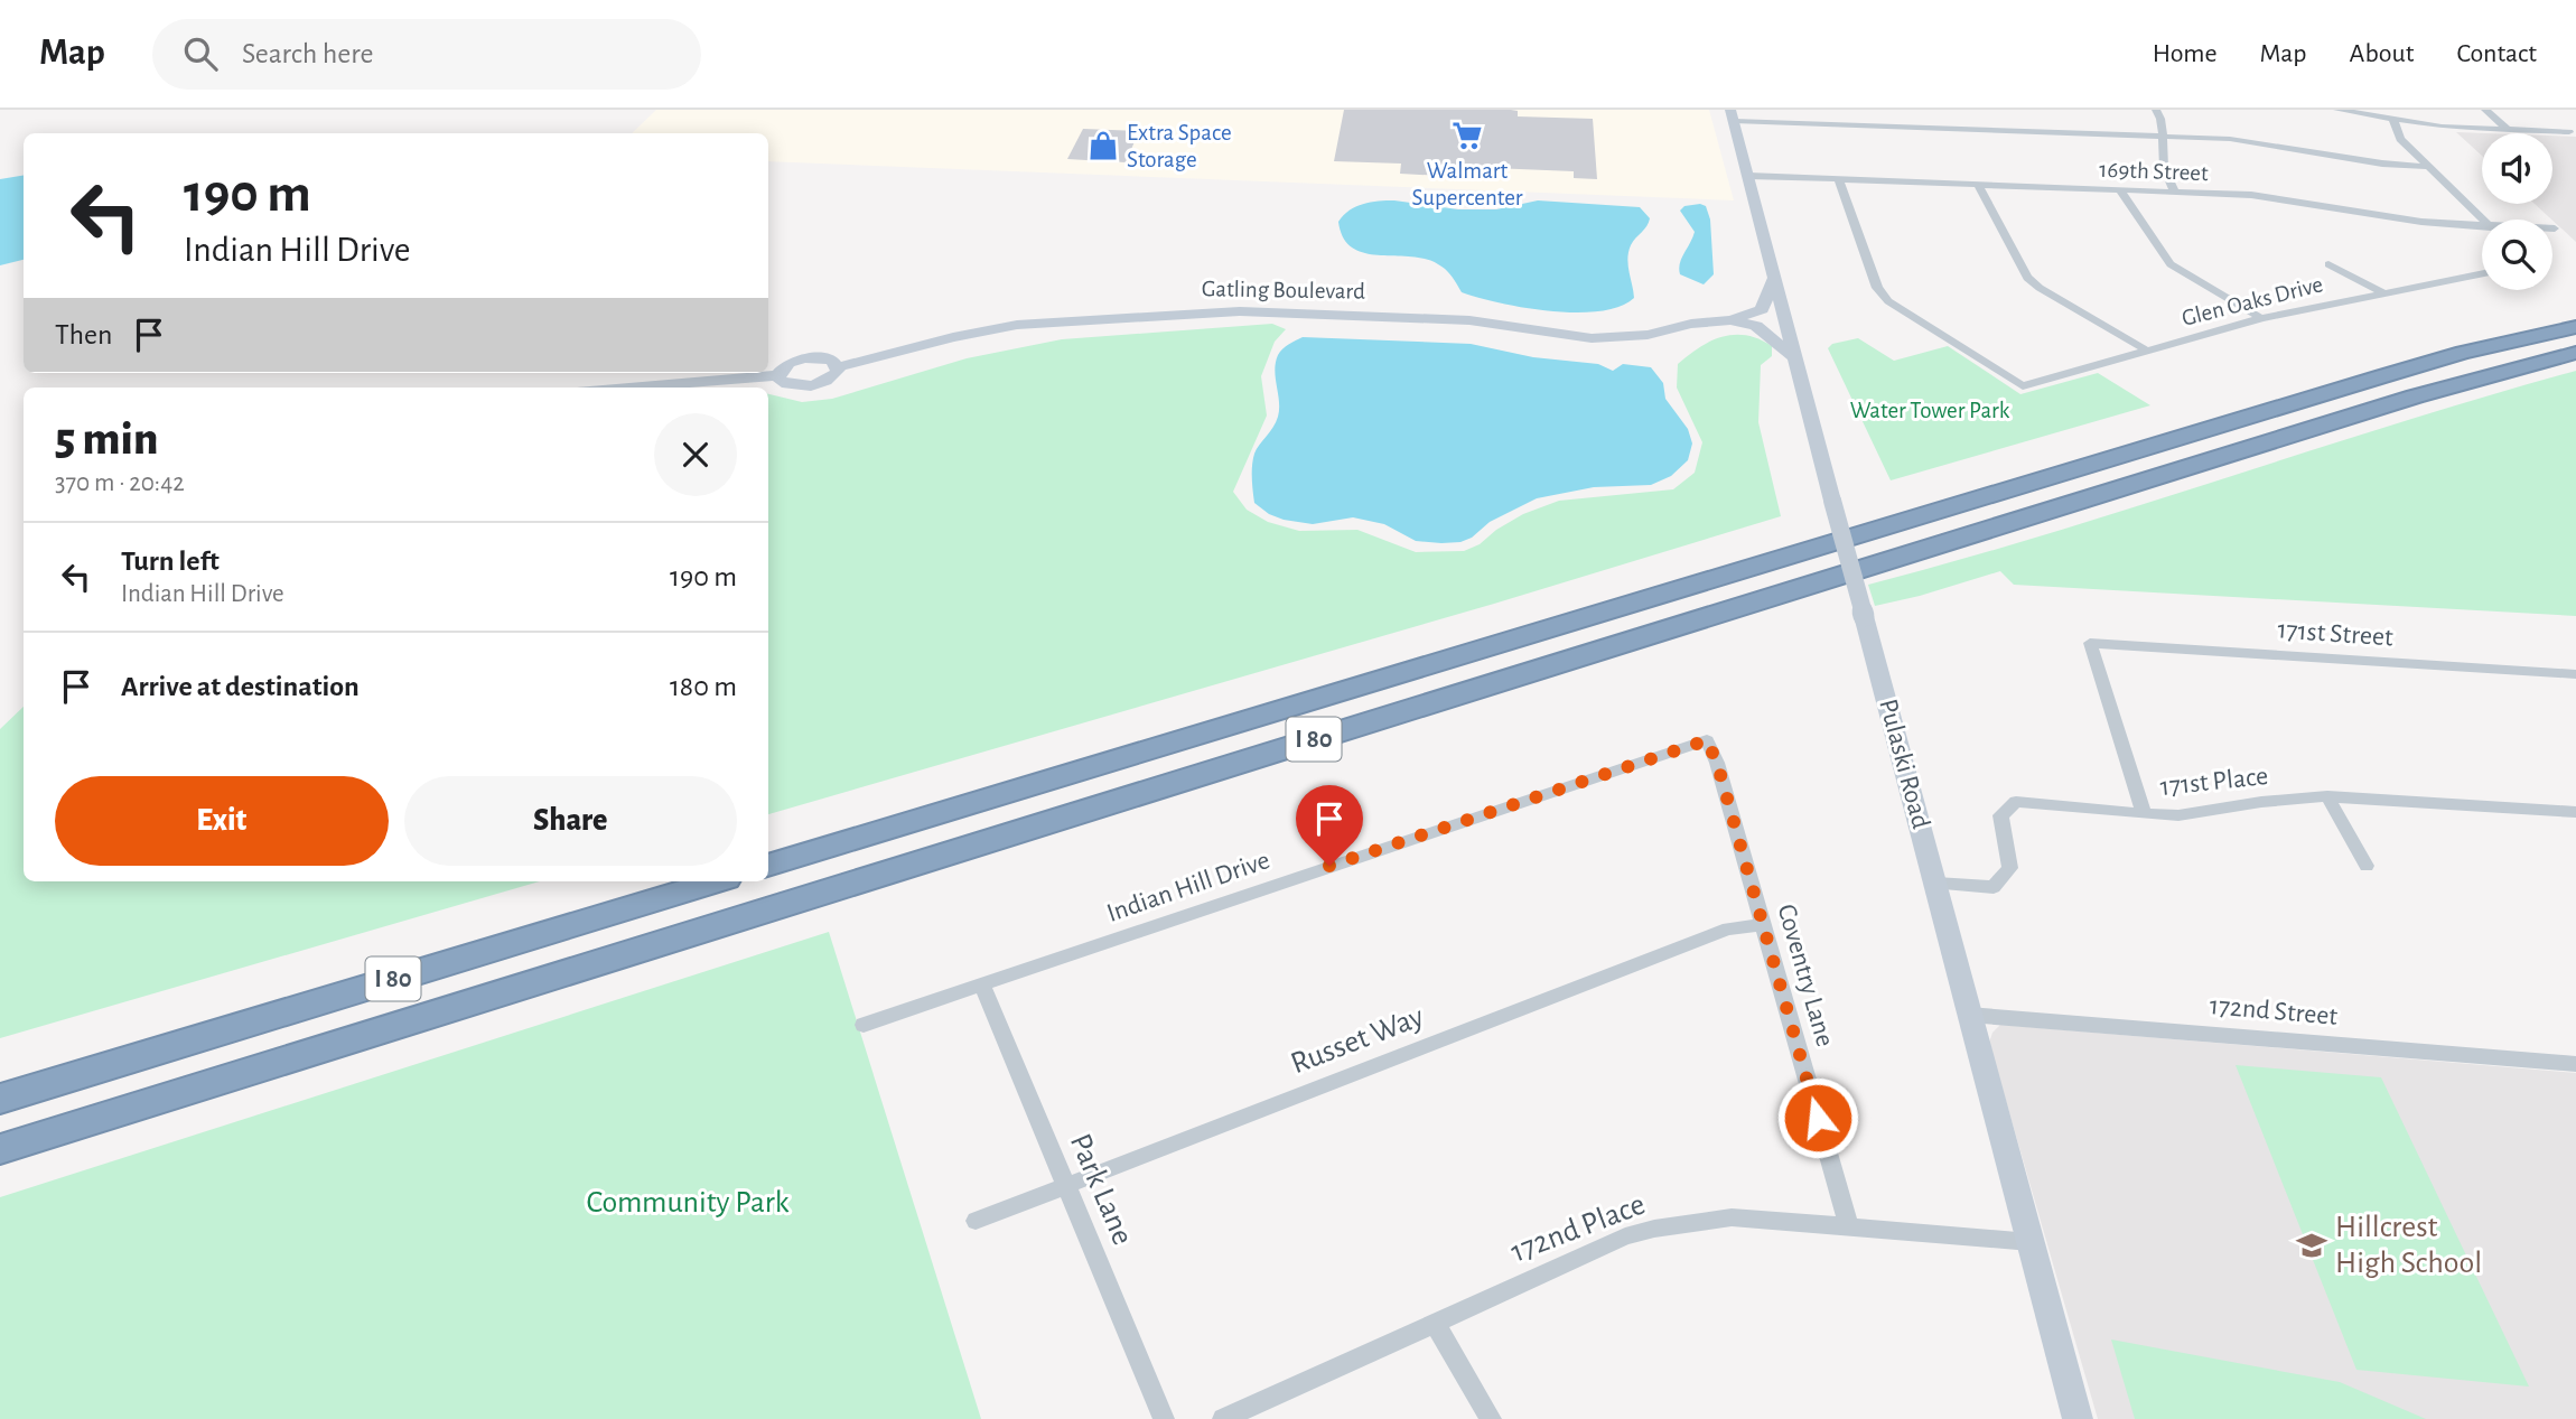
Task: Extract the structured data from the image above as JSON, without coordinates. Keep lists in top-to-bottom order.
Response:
{
  "streets": {
    "highway": ["I 80"],
    "main road": ["Gatling Boulevard", "Pulaski Road"],
    "street": [
      "169th Street",
      "Glen Oaks Drive",
      "171st Street",
      "171st Place",
      "Indian Hill Drive",
      "Coventry Lane",
      "172nd Street",
      "Russet Way",
      "Park Lane",
      "172nd Place"
    ]
  },
  "crossings": [
    ["169th Street", "Glen Oaks Drive"],
    ["169th Street", "Pulaski Road"],
    ["Gatling Boulevard", "Pulaski Road"],
    ["171st Street", "171st Place"],
    ["Pulaski Road", "171st Place"],
    ["Pulaski Road", "172nd Street"],
    ["Pulaski Road", "172nd Place"],
    ["Indian Hill Drive", "Coventry Lane"],
    ["Indian Hill Drive", "Park Lane"],
    ["Coventry Lane", "Russet Way"],
    ["Coventry Lane", "172nd Place"],
    ["Russet Way", "Park Lane"]
  ],
  "parks": ["Water Tower Park", "Community Park"],
  "places": {
    "supermarket": ["Walmart Supercenter"],
    "shop": ["Extra Space Storage"],
    "school or university": ["Hillcrest High School"]
  },
  "page": {
    "header": "Map",
    "search": "Search here",
    "nav": [
      "Home",
      "Map",
      "About",
      "Contact"
    ],
    "turn": ["190 m", "Indian Hill Drive"],
    "then": "Then",
    "heading": ["5 min", "370 m · 20:42"],
    "list": [
      {
        "name": "Turn left",
        "note": "Indian Hill Drive",
        "value": "190 m"
      },
      {
        "name": "Arrive at destination",
        "value": "180 m"
      }
    ],
    "buttons": ["Exit", "Share"]
  }
}
